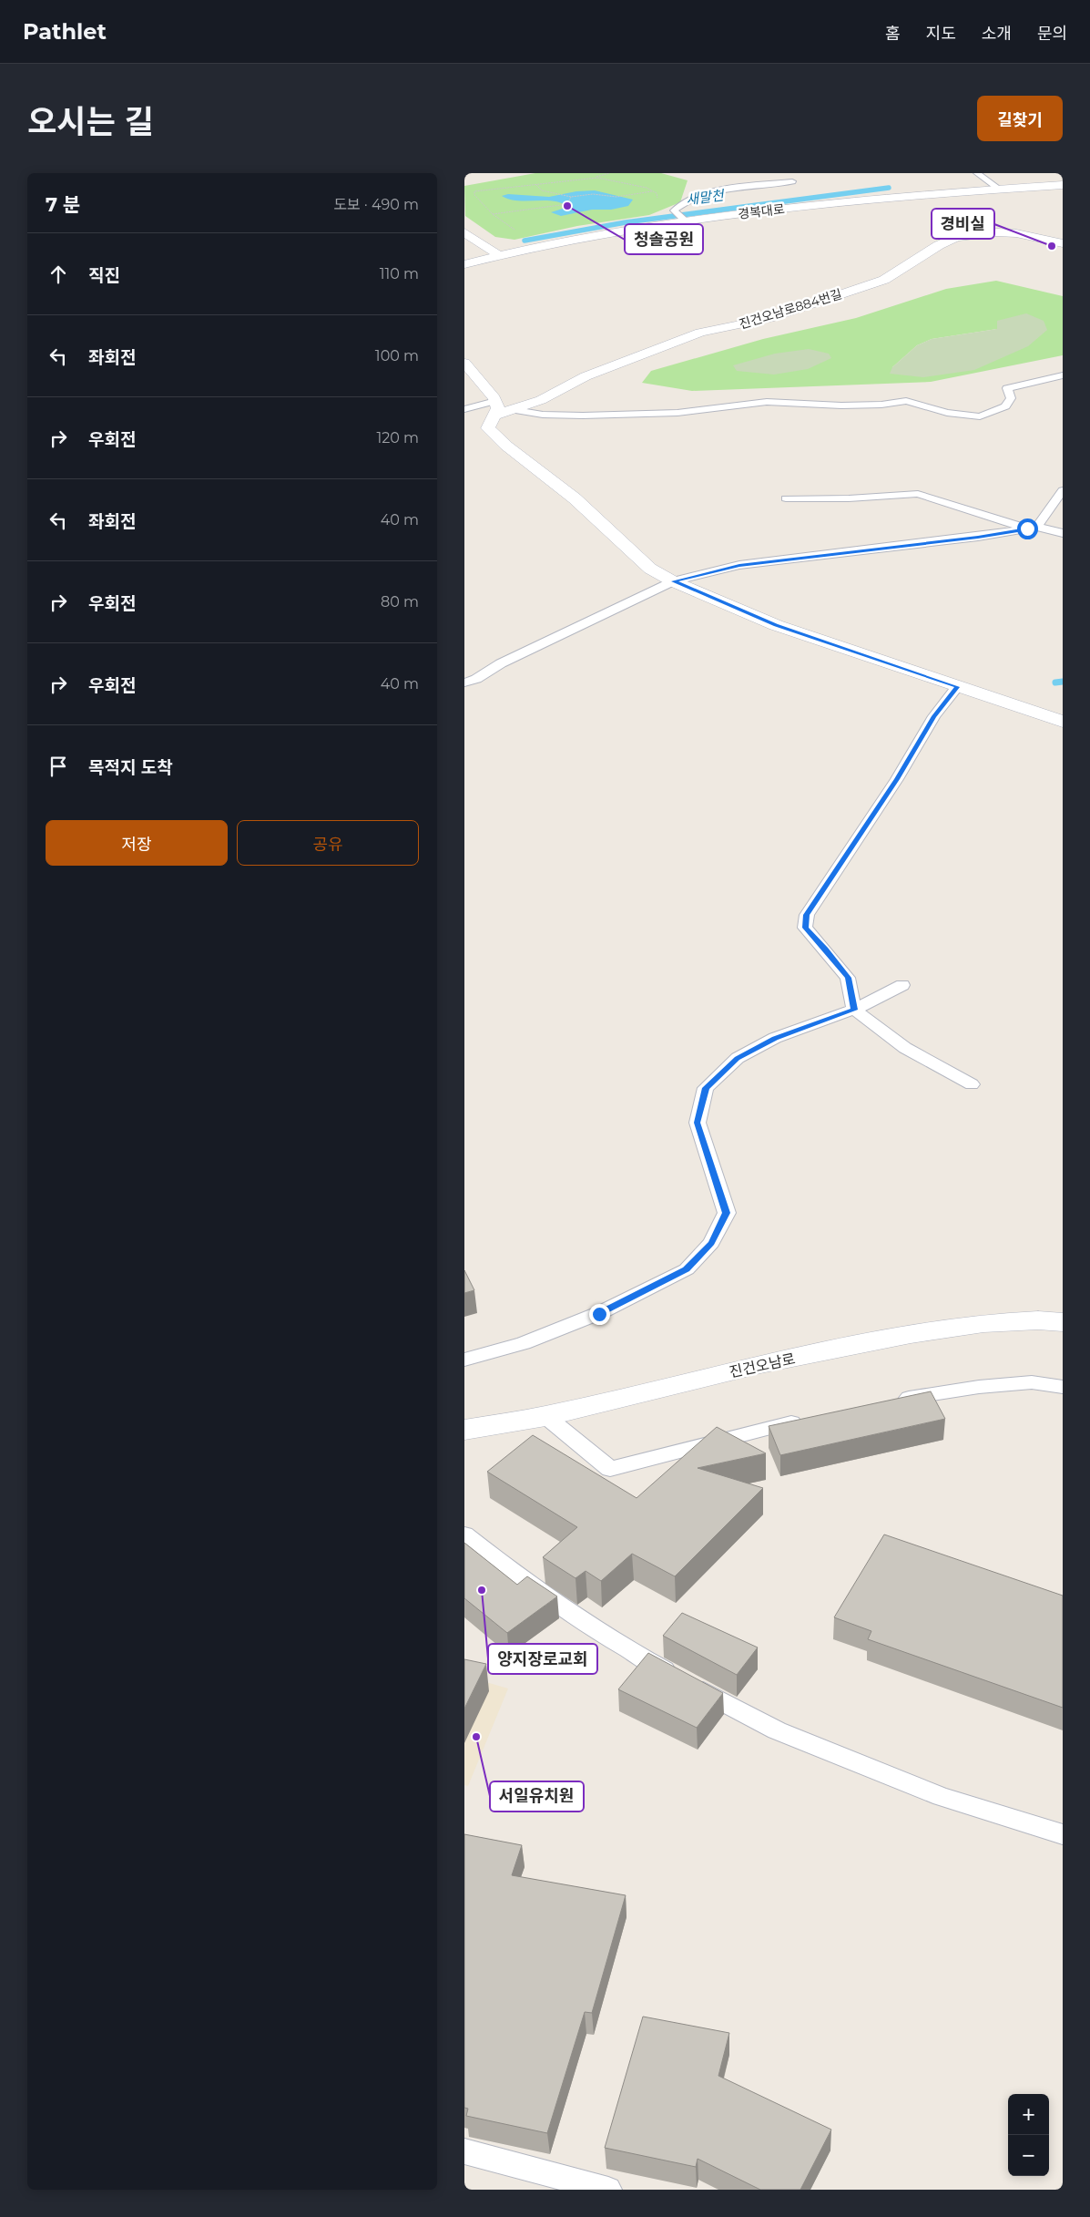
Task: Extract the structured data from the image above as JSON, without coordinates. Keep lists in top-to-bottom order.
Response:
{
  "streets": {
    "street": ["경복대로", "진건오남로884번길", "진건오남로"]
  },
  "water": ["새말천"],
  "places": [
    "청솔공원",
    "경비실",
    "양지장로교회",
    "서일유치원"
  ],
  "page": {
    "header": "Pathlet",
    "nav": [
      "홈",
      "지도",
      "소개",
      "문의"
    ],
    "title": "오시는 길",
    "buttons": [
      "길찾기",
      ["저장", "공유"]
    ],
    "heading": ["7 분", "도보 · 490 m"],
    "list": [
      ["직진", "110 m"],
      ["좌회전", "100 m"],
      ["우회전", "120 m"],
      ["좌회전", "40 m"],
      ["우회전", "80 m"],
      ["우회전", "40 m"],
      "목적지 도착"
    ],
    "map_buttons": ["+", "−"]
  }
}
